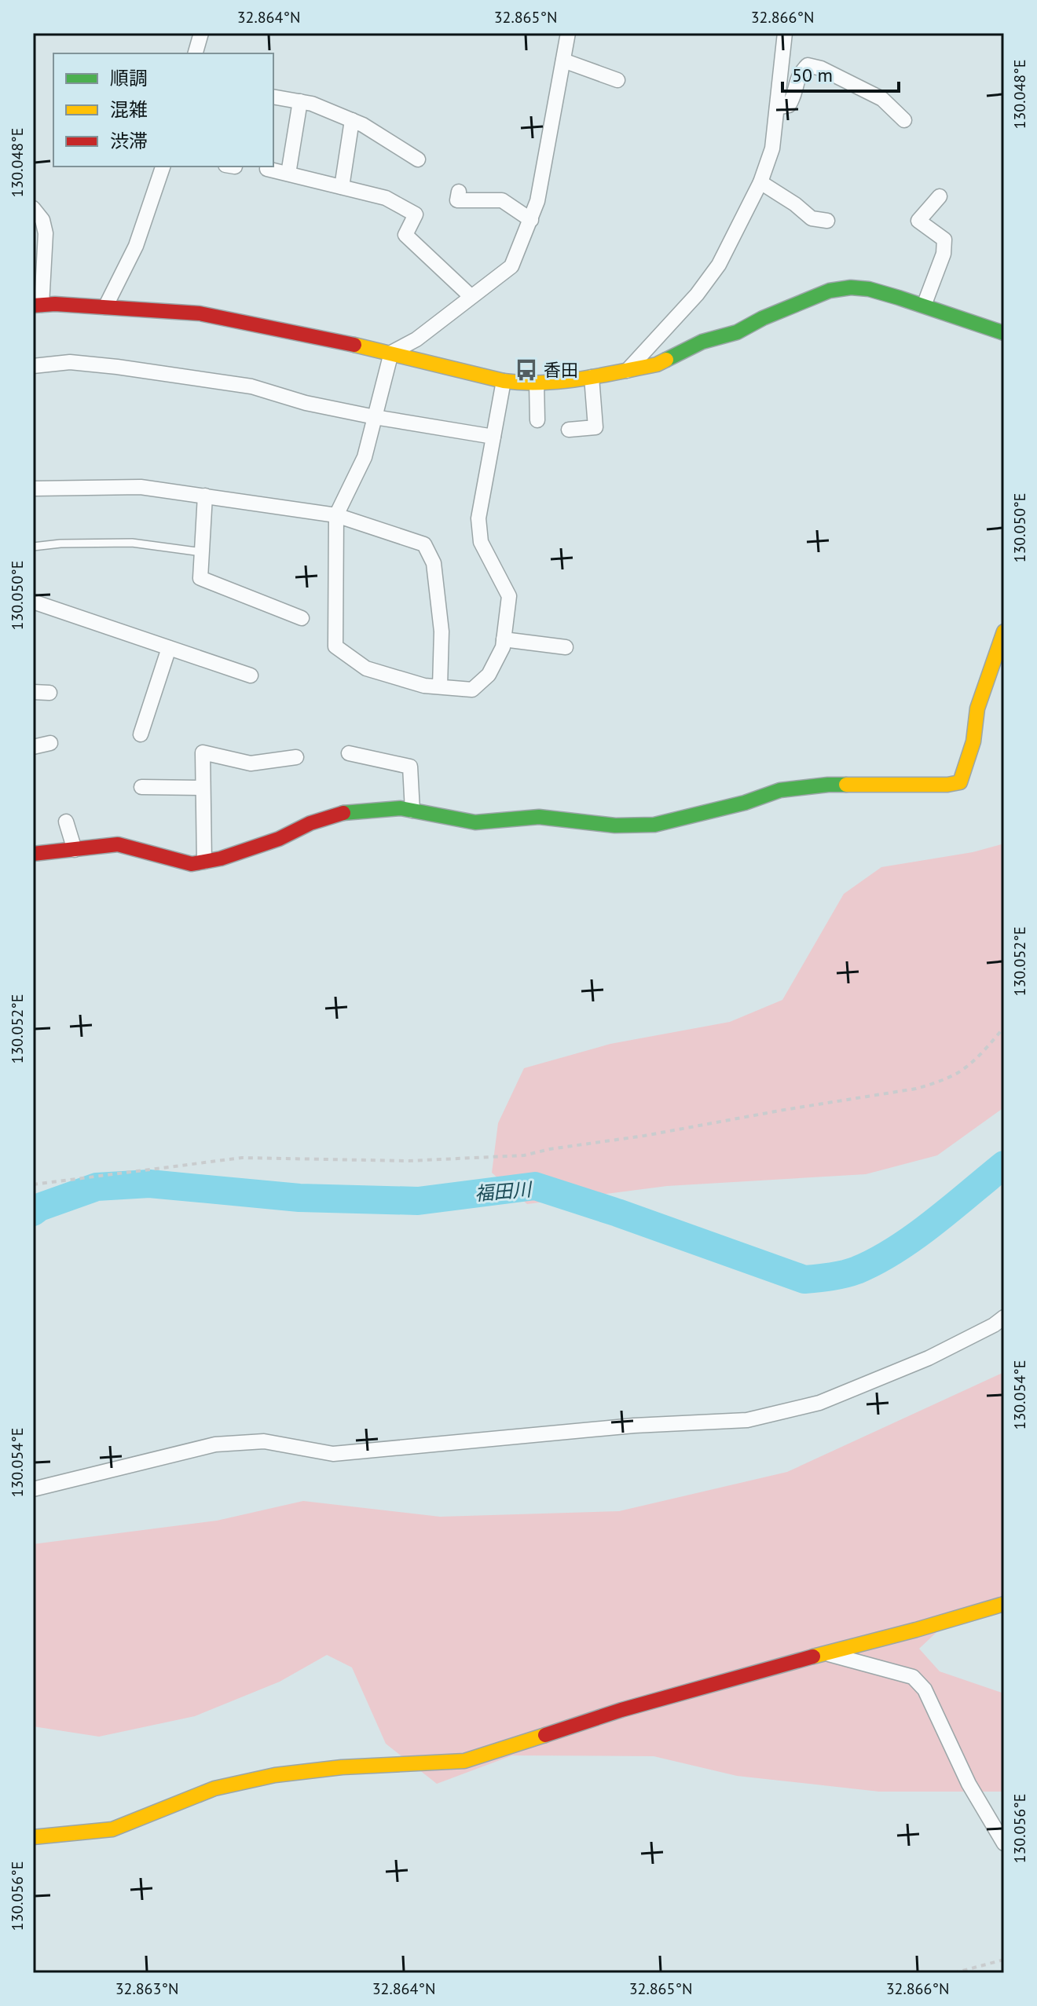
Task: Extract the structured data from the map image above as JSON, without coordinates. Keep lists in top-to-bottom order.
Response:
{
  "water": ["福田川"],
  "places": {
    "bus stop": ["香田"]
  },
  "legend": ["順調", "混雑", "渋滞"],
  "scale_bar": "50 m",
  "coordinates": [
    "32.864°N",
    "32.865°N",
    "32.866°N",
    "130.048°E",
    "130.050°E",
    "130.052°E",
    "130.054°E",
    "130.056°E",
    "32.863°N"
  ]
}
